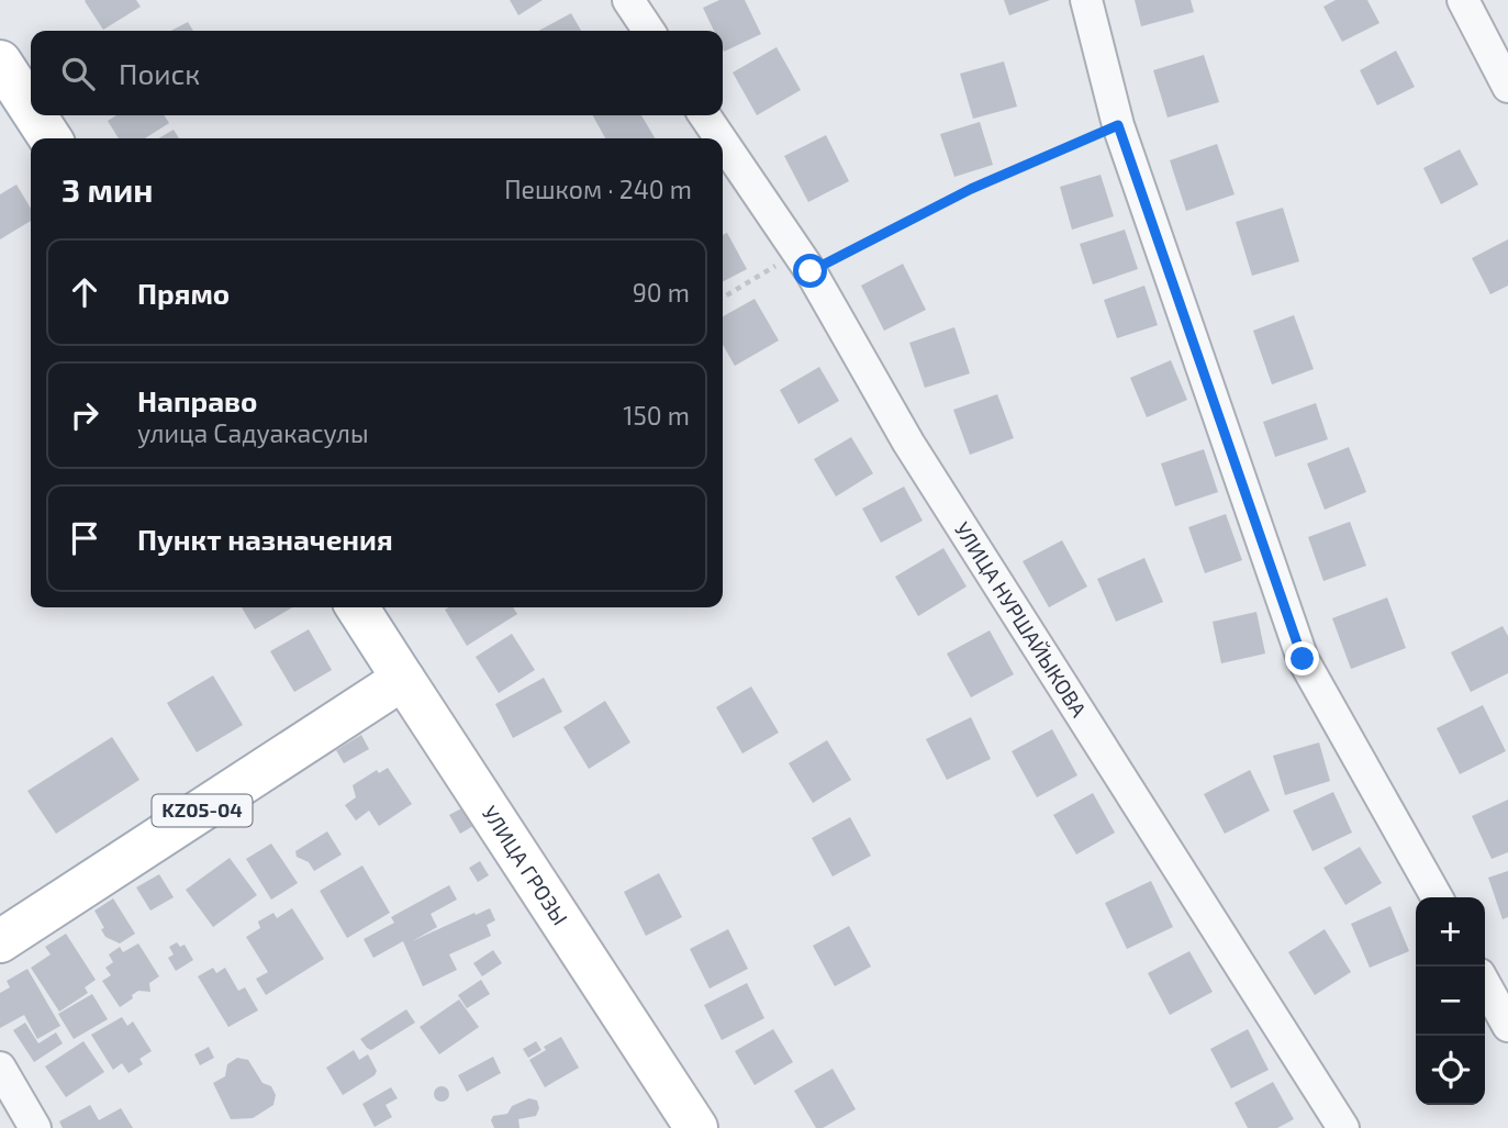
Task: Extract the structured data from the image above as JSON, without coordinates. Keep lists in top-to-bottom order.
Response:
{
  "streets": {
    "main road": ["KZ05-04", "УЛИЦА ГРОЗЫ"],
    "street": ["УЛИЦА НУРШАЙЫКОВА"]
  },
  "crossings": [
    ["KZ05-04", "УЛИЦА ГРОЗЫ"]
  ],
  "page": {
    "search": "Поиск",
    "heading": ["3 мин", "Пешком · 240 m"],
    "list": [
      ["Прямо", "90 m"],
      ["Направо", "улица Садуакасулы", "150 m"],
      "Пункт назначения"
    ],
    "map_buttons": ["+", "−"]
  }
}
